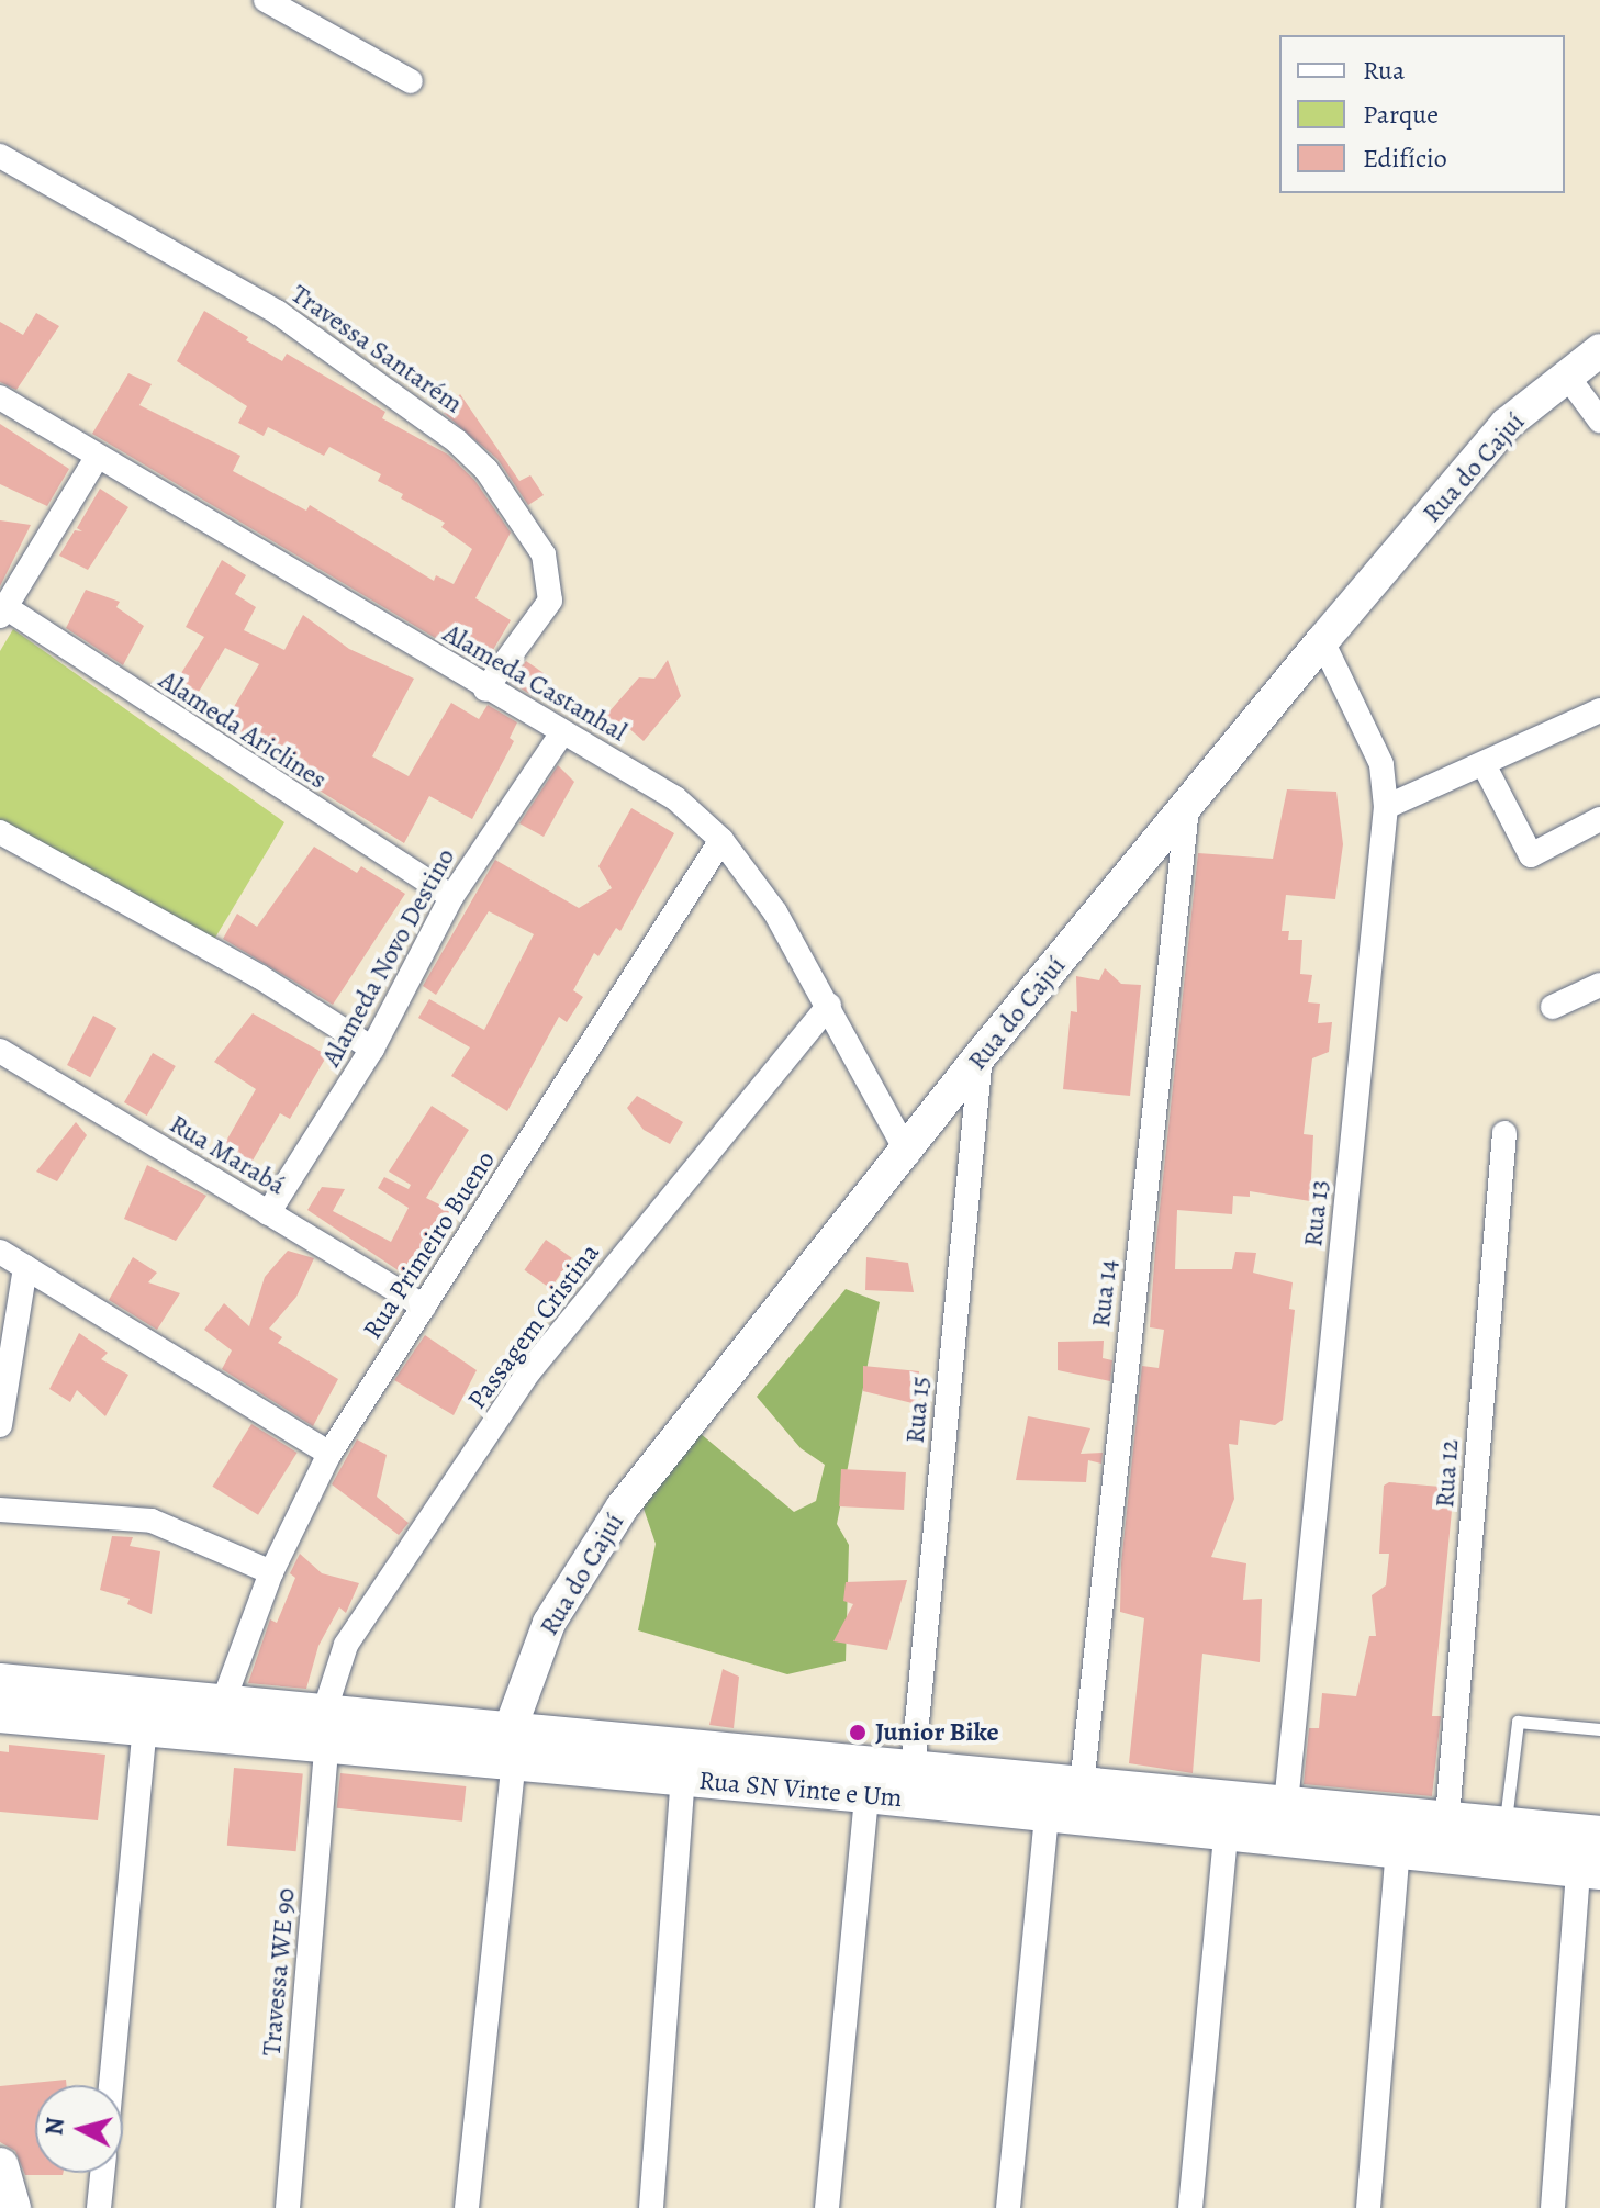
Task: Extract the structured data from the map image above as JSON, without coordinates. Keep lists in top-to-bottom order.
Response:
{
  "streets": {
    "main road": ["Rua SN Vinte e Um"],
    "street": [
      "Travessa Santarém",
      "Rua do Cajuí",
      "Alameda Castanhal",
      "Alameda Ariclines",
      "Alameda Novo Destino",
      "Rua Marabá",
      "Rua 13",
      "Rua Primeiro Bueno",
      "Rua 14",
      "Passagem Cristina",
      "Rua 15",
      "Rua 12",
      "Travessa WE 90"
    ]
  },
  "crossings": [
    ["Travessa Santarém", "Alameda Castanhal"],
    ["Rua do Cajuí", "Alameda Castanhal"],
    ["Rua do Cajuí", "Rua 13"],
    ["Rua do Cajuí", "Rua 14"],
    ["Rua do Cajuí", "Rua 15"],
    ["Rua do Cajuí", "Rua SN Vinte e Um"],
    ["Alameda Castanhal", "Alameda Novo Destino"],
    ["Alameda Castanhal", "Rua Primeiro Bueno"],
    ["Alameda Castanhal", "Passagem Cristina"],
    ["Alameda Ariclines", "Alameda Novo Destino"],
    ["Alameda Novo Destino", "Rua Marabá"],
    ["Rua Marabá", "Rua Primeiro Bueno"],
    ["Rua 13", "Rua SN Vinte e Um"],
    ["Rua Primeiro Bueno", "Rua SN Vinte e Um"],
    ["Rua 14", "Rua SN Vinte e Um"],
    ["Passagem Cristina", "Rua SN Vinte e Um"],
    ["Passagem Cristina", "Travessa WE 90"],
    ["Rua 15", "Rua SN Vinte e Um"],
    ["Rua 12", "Rua SN Vinte e Um"],
    ["Rua SN Vinte e Um", "Travessa WE 90"]
  ],
  "places": ["Junior Bike"],
  "legend": ["Rua", "Parque", "Edifício"],
  "north": "left"
}
